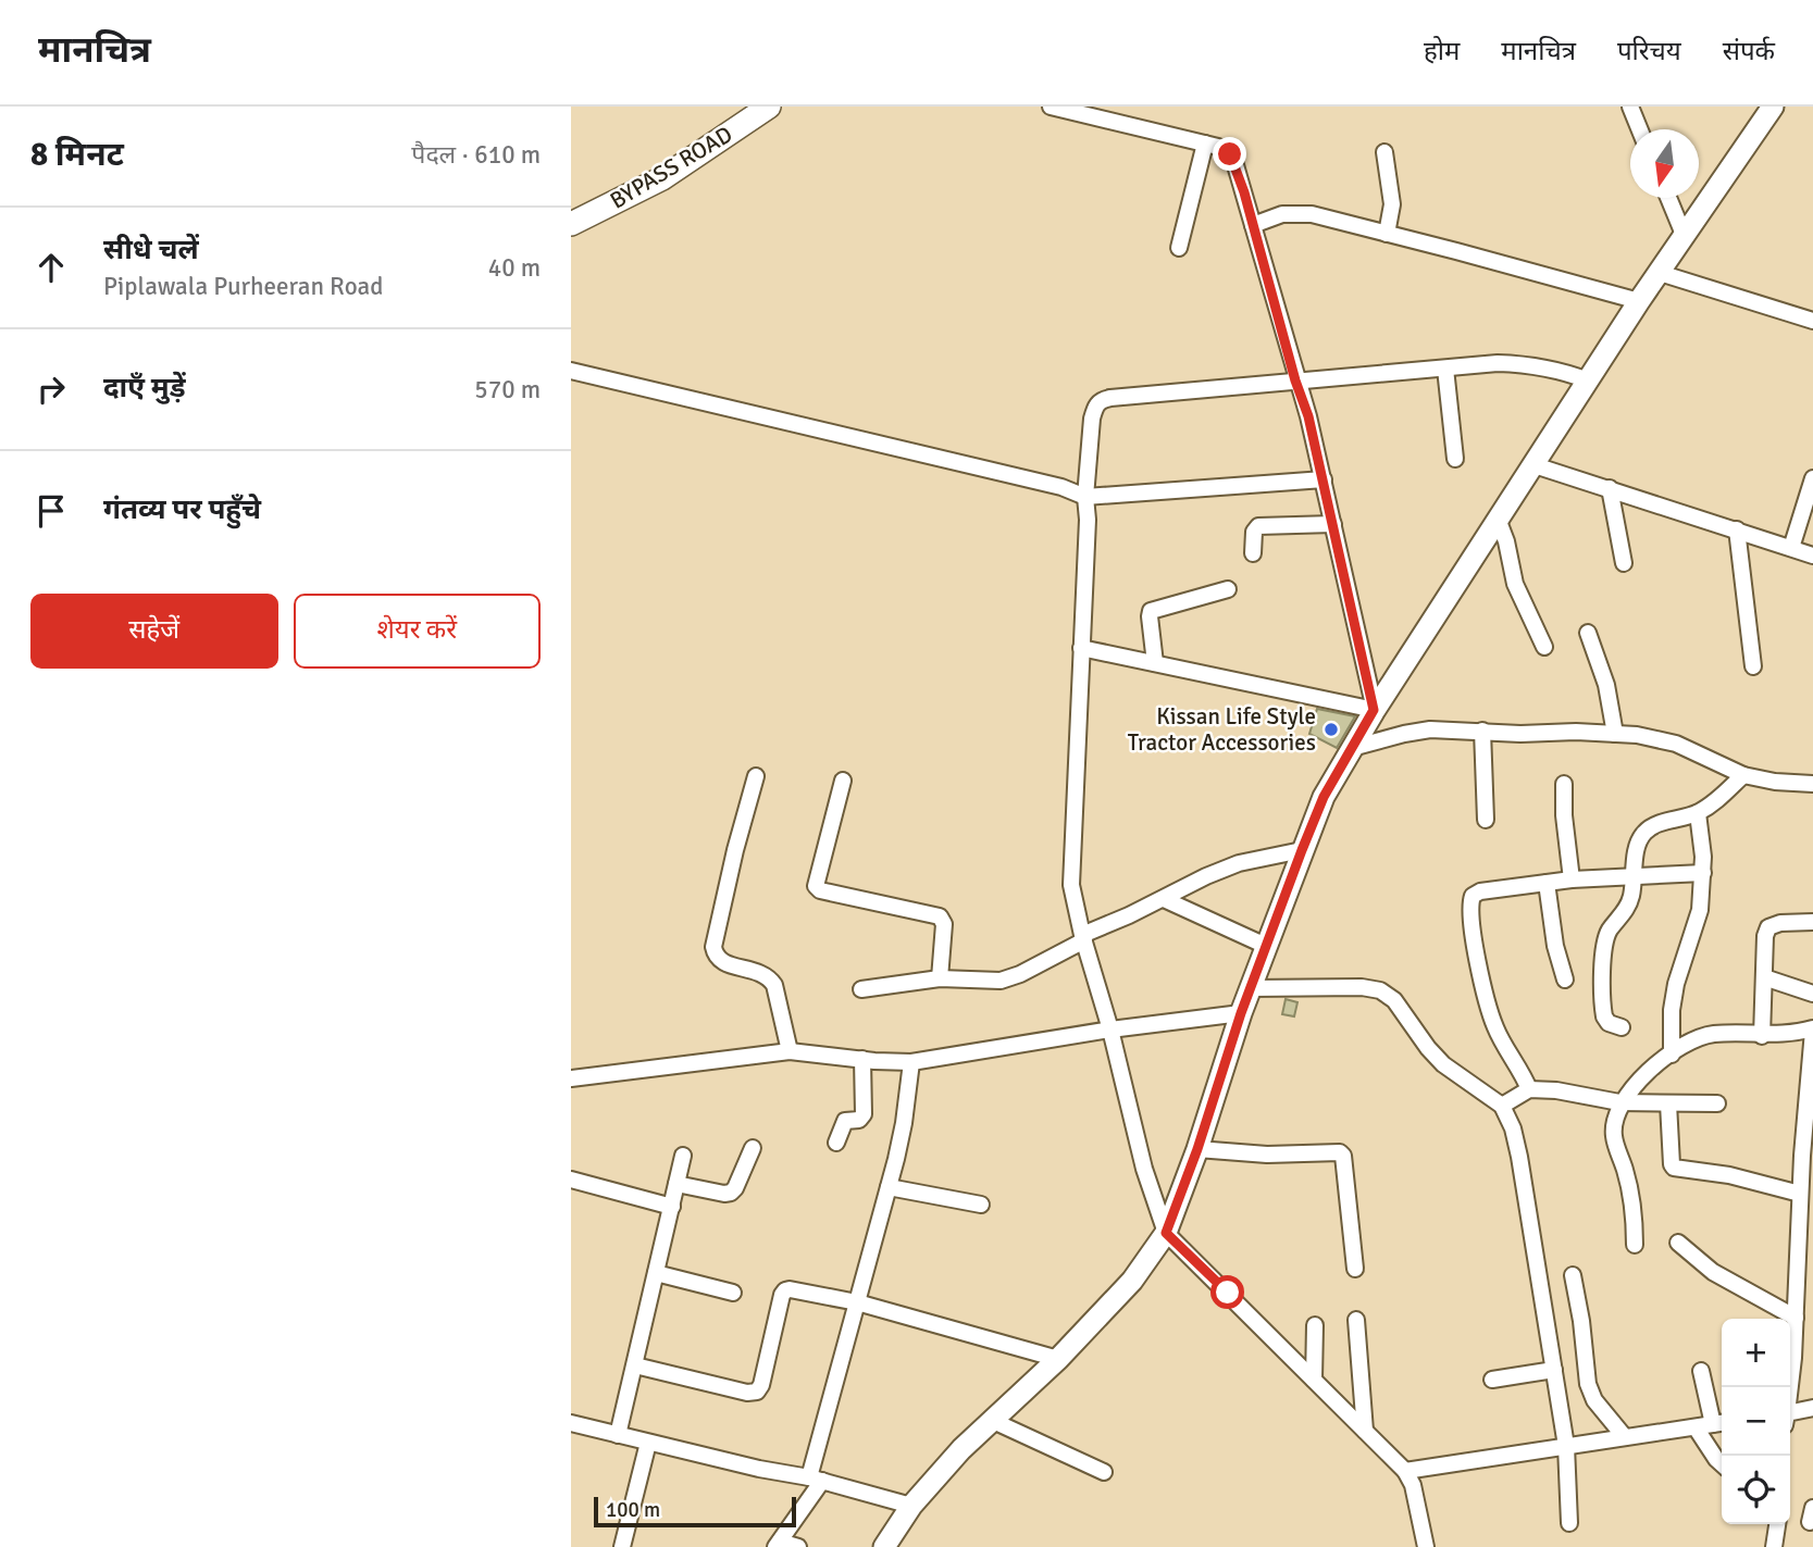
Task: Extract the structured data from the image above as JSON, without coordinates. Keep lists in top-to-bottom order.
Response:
{
  "streets": {
    "highway": ["BYPASS ROAD"]
  },
  "places": ["Kissan Life Style Tractor Accessories"],
  "scale_bar": "100 m",
  "north": "bottom",
  "page": {
    "header": "मानचित्र",
    "nav": [
      "होम",
      "मानचित्र",
      "परिचय",
      "संपर्क"
    ],
    "heading": ["8 मिनट", "पैदल · 610 m"],
    "list": [
      ["सीधे चलें", "Piplawala Purheeran Road", "40 m"],
      ["दाएँ मुड़ें", "570 m"],
      "गंतव्य पर पहुँचे"
    ],
    "buttons": ["सहेजें", "शेयर करें"],
    "map_buttons": ["+", "−"],
    "scale": "100 m"
  }
}
